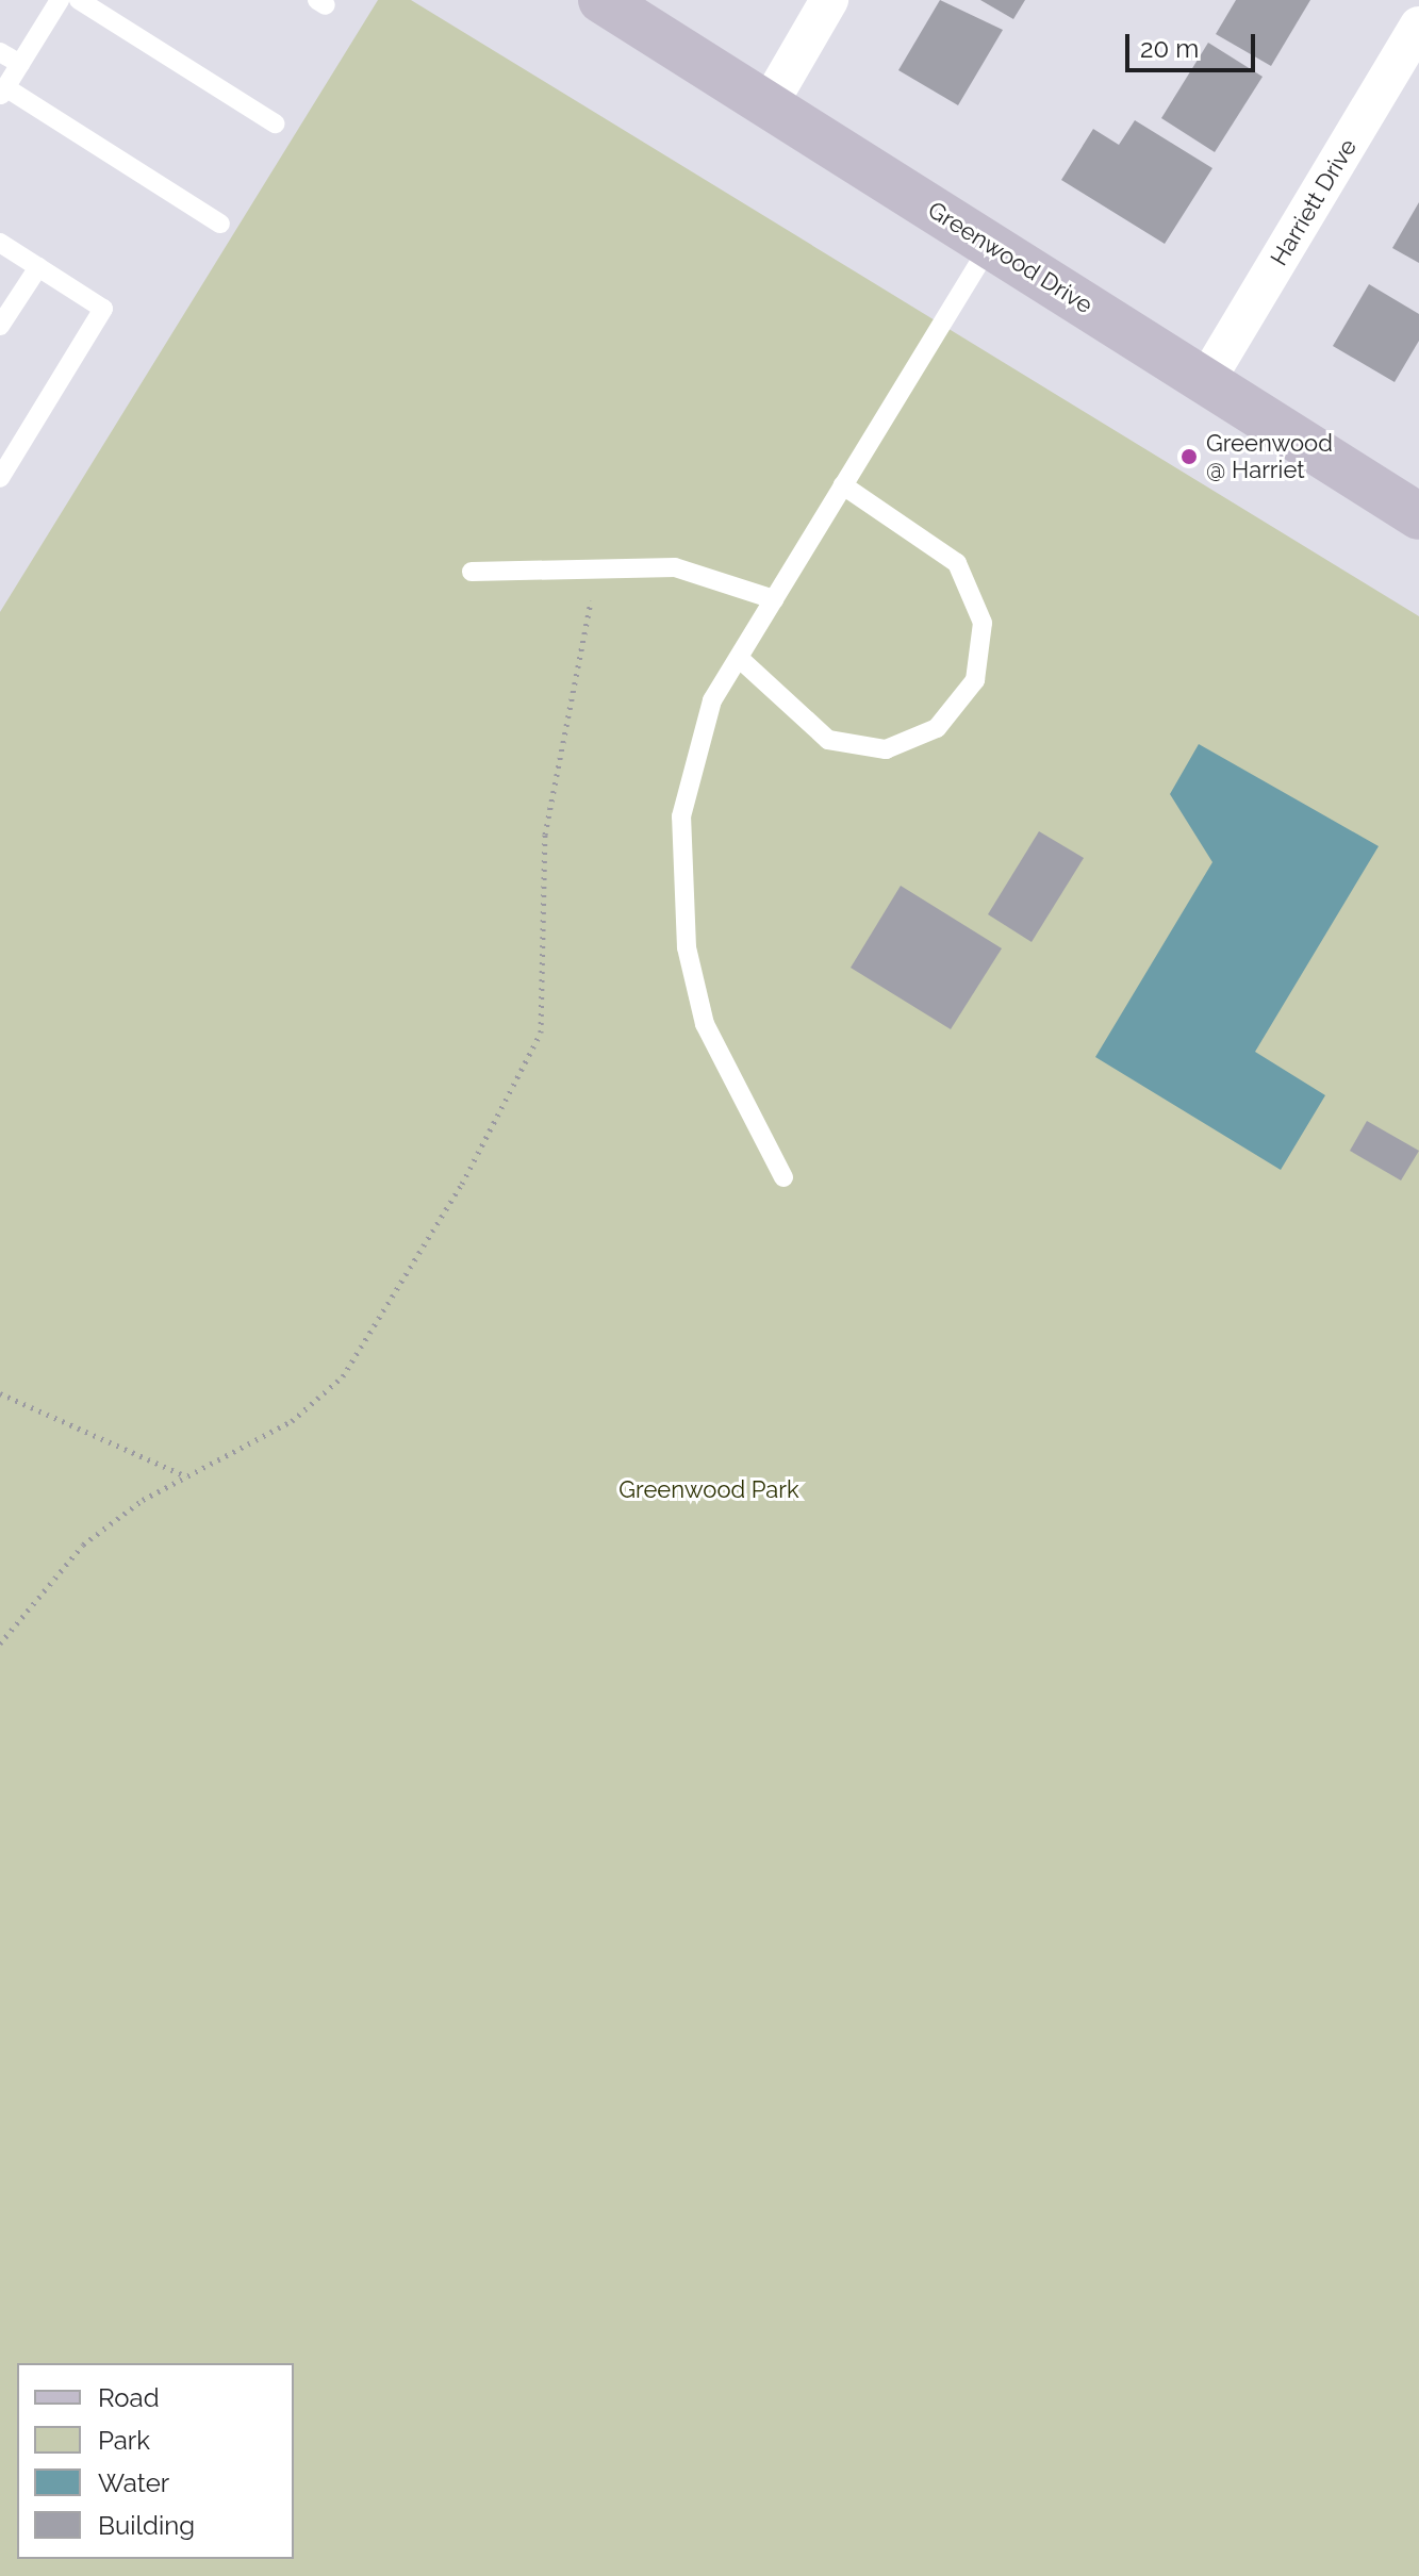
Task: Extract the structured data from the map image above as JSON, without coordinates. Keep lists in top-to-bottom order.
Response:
{
  "streets": {
    "main road": ["Greenwood Drive"],
    "street": ["Harriett Drive"]
  },
  "crossings": [
    ["Harriett Drive", "Greenwood Drive"]
  ],
  "parks": ["Greenwood Park"],
  "places": ["Greenwood @ Harriet"],
  "legend": [
    "Road",
    "Park",
    "Water",
    "Building"
  ],
  "scale_bar": "20 m"
}
